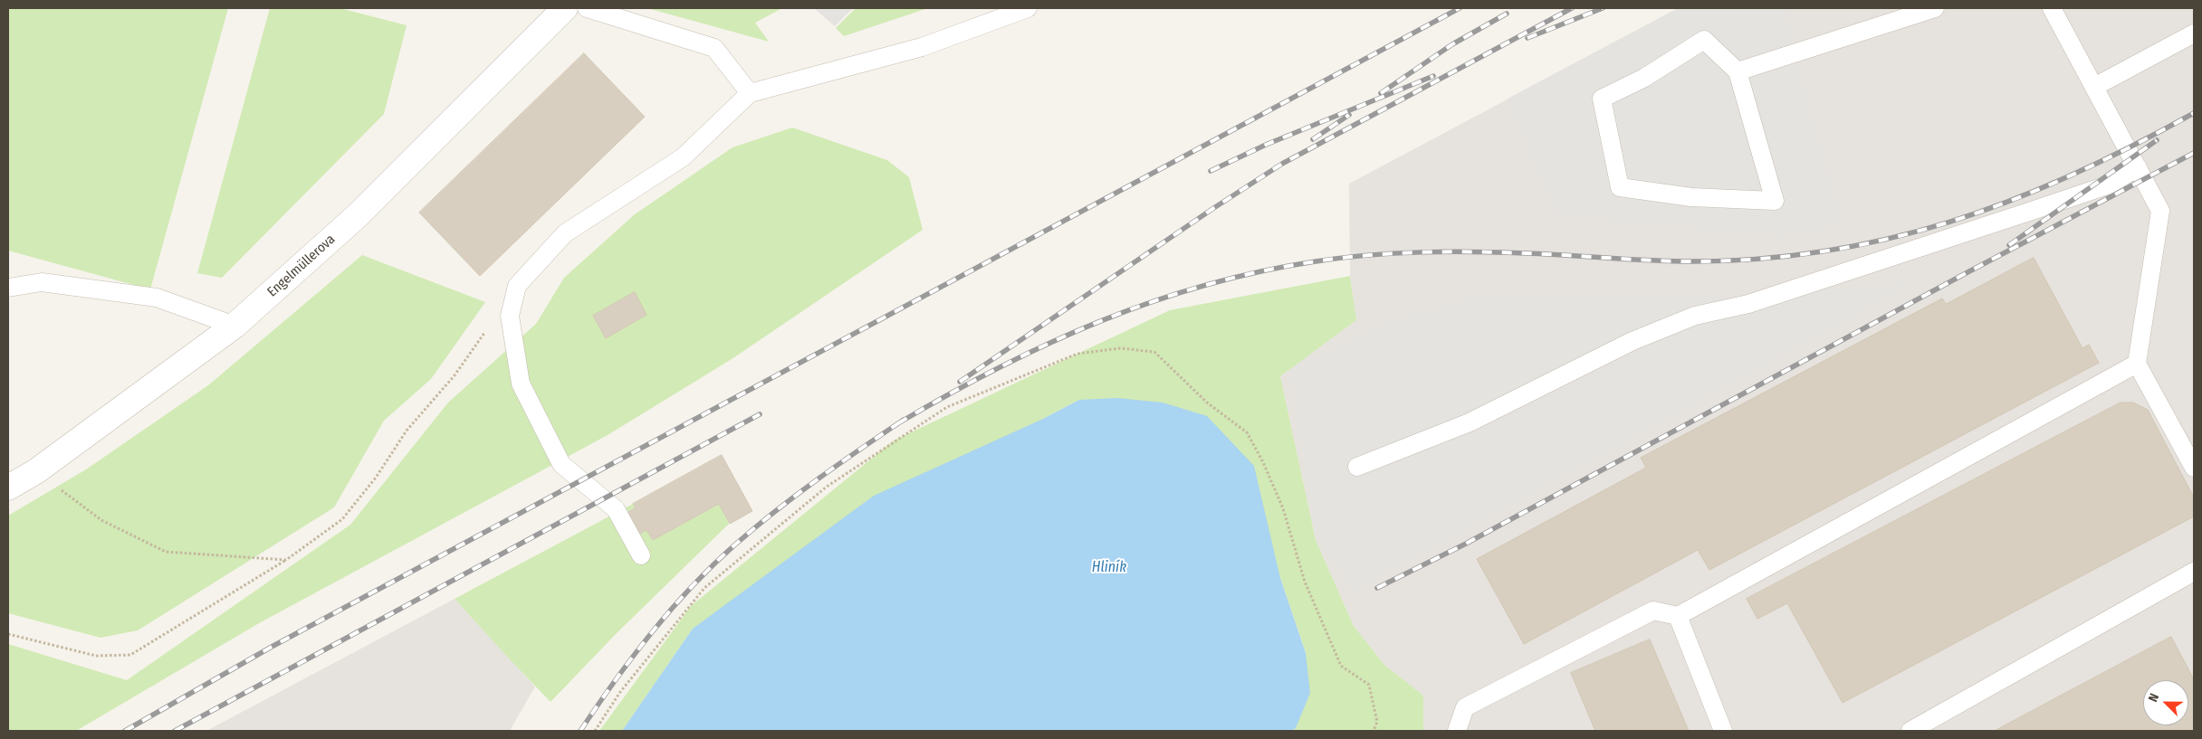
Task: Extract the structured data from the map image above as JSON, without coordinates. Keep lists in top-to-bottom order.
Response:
{
  "streets": {
    "street": ["Engelmüllerova"]
  },
  "water": ["Hliník"],
  "north": "top left"
}
